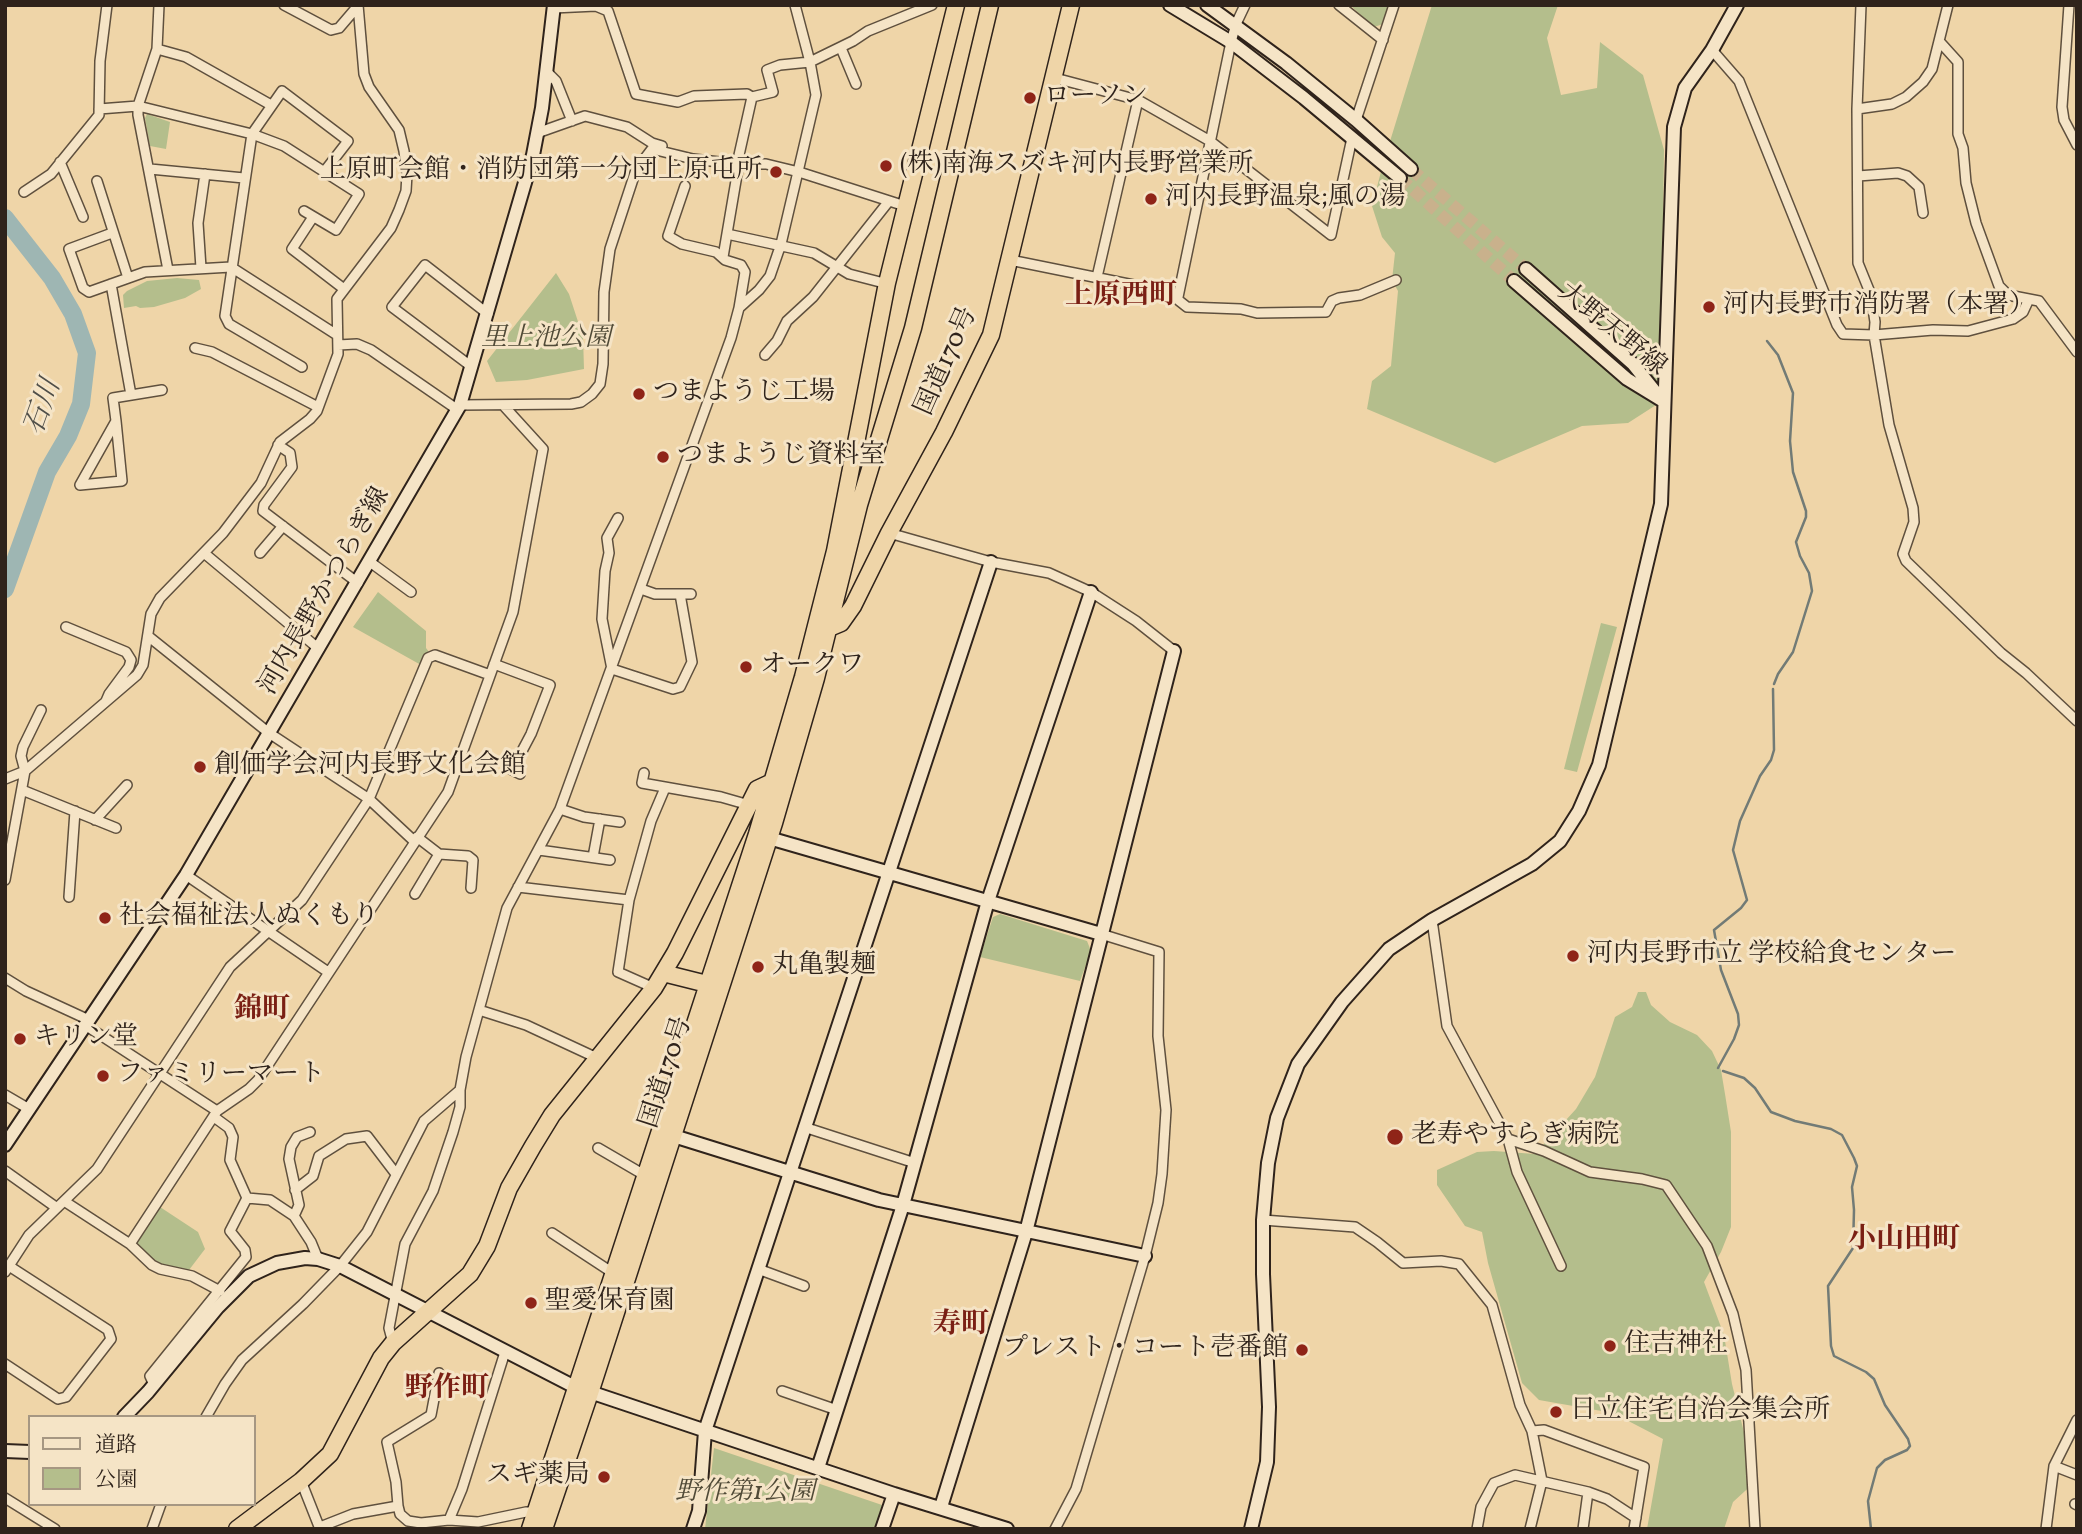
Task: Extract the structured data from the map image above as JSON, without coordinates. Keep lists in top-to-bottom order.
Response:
{
  "streets": {
    "highway": ["国道170号"],
    "street": ["大野天野線", "河内長野かつらぎ線"]
  },
  "districts": [
    "上原西町",
    "錦町",
    "小山田町",
    "寿町",
    "野作町"
  ],
  "water": ["石川"],
  "parks": ["里上池公園", "野作第1公園"],
  "places": [
    "ローソン",
    "(株)南海スズキ河内長野営業所",
    "上原町会館・消防団第一分団上原屯所",
    "河内長野温泉;風の湯",
    "河内長野市消防署（本署）",
    "つまようじ工場",
    "つまようじ資料室",
    "オークワ",
    "創価学会河内長野文化会館",
    "社会福祉法人ぬくもり",
    "河内長野市立 学校給食センター",
    "丸亀製麺",
    "キリン堂",
    "ファミリーマート",
    "老寿やすらぎ病院",
    "聖愛保育園",
    "住吉神社",
    "プレスト・コート壱番館",
    "日立住宅自治会集会所",
    "スギ薬局"
  ],
  "legend": ["道路", "公園"]
}
